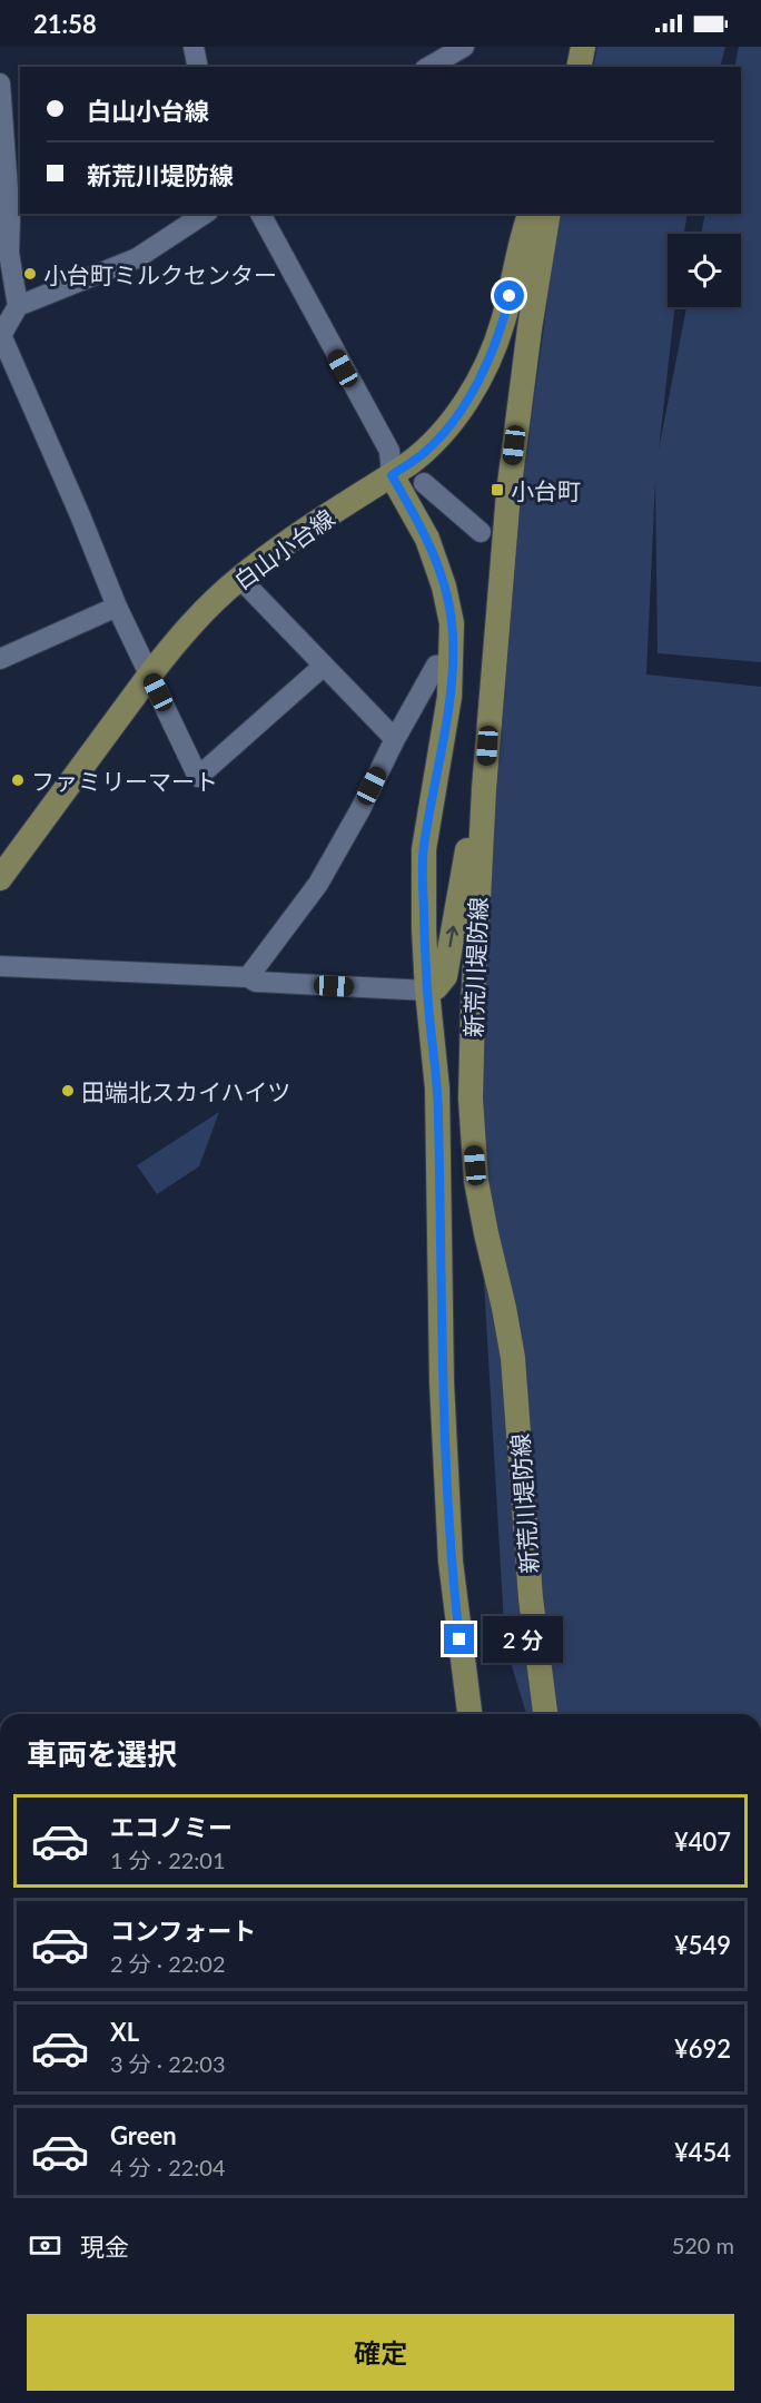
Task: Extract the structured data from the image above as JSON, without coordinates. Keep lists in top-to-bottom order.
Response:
{
  "streets": {
    "main road": ["白山小台線", "新荒川堤防線"]
  },
  "crossings": [
    ["白山小台線", "新荒川堤防線"]
  ],
  "places": {
    "other": ["小台町ミルクセンター", "ファミリーマート", "田端北スカイハイツ"],
    "transit": ["小台町"]
  },
  "page": {
    "status": "21:58",
    "banner": ["白山小台線", "新荒川堤防線"],
    "bubble": "2 分",
    "heading": "車両を選択",
    "list": [
      {
        "name": "エコノミー",
        "note": "1 分 · 22:01",
        "value": "¥407"
      },
      {
        "name": "コンフォート",
        "note": "2 分 · 22:02",
        "value": "¥549"
      },
      {
        "name": "XL",
        "note": "3 分 · 22:03",
        "value": "¥692"
      },
      {
        "name": "Green",
        "note": "4 分 · 22:04",
        "value": "¥454"
      }
    ],
    "pay": ["現金", "520 m"],
    "buttons": "確定"
  }
}
